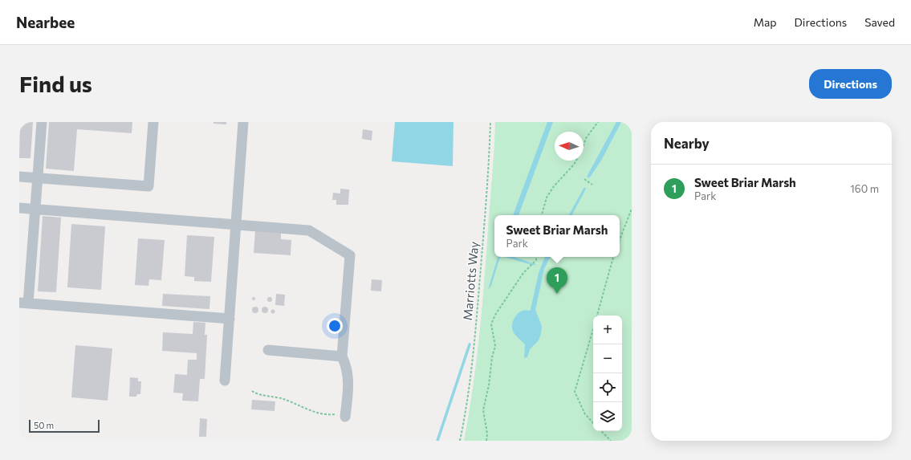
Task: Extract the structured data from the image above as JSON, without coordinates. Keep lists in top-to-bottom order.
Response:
{
  "streets": {
    "path": ["Marriotts Way"]
  },
  "scale_bar": "50 m",
  "north": "left",
  "page": {
    "header": "Nearbee",
    "nav": ["Map", "Directions", "Saved"],
    "buttons": "Directions",
    "title": "Find us",
    "heading": "Nearby",
    "list": [
      {
        "mark": "1",
        "name": "Sweet Briar Marsh",
        "note": "Park",
        "value": "160 m"
      }
    ],
    "popup": ["Sweet Briar Marsh", "Park"],
    "pins": "1",
    "map_buttons": ["+", "−"],
    "scale": "50 m"
  }
}
